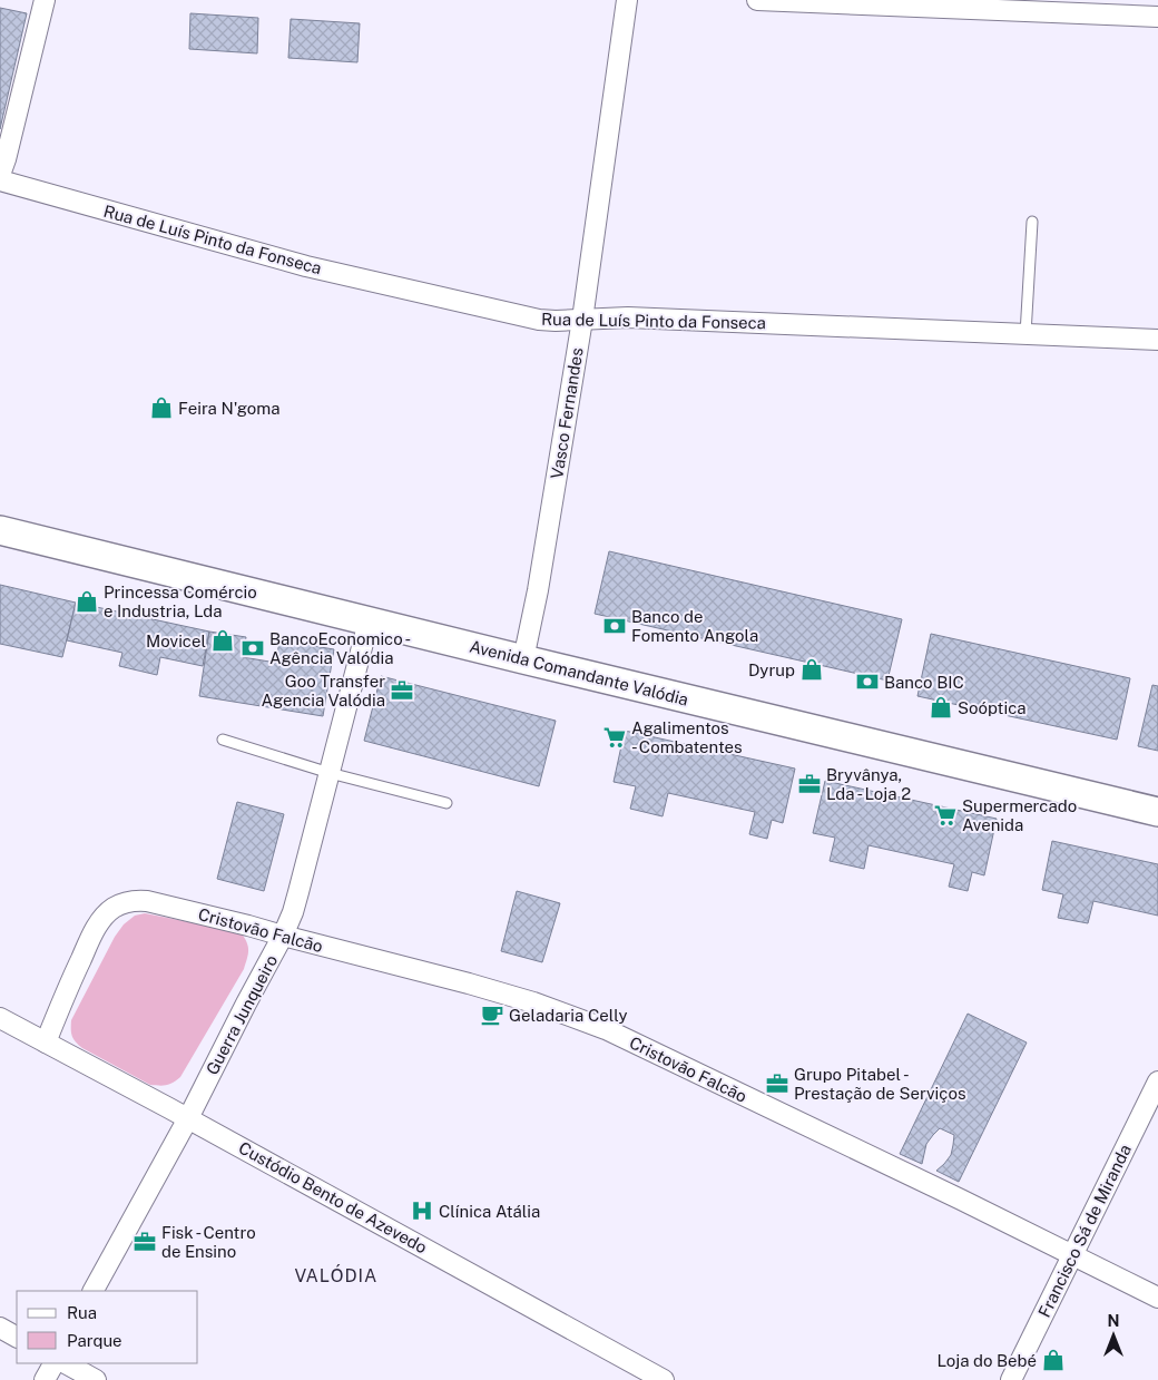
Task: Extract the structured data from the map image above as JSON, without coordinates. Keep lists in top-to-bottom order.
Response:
{
  "streets": {
    "street": [
      "Rua de Luís Pinto da Fonseca",
      "Vasco Fernandes",
      "Avenida Comandante Valódia",
      "Cristovão Falcão",
      "Guerra Junqueiro",
      "Custódio Bento de Azevedo",
      "Francisco Sá de Miranda"
    ]
  },
  "crossings": [
    ["Rua de Luís Pinto da Fonseca", "Vasco Fernandes"],
    ["Vasco Fernandes", "Avenida Comandante Valódia"],
    ["Avenida Comandante Valódia", "Guerra Junqueiro"],
    ["Cristovão Falcão", "Guerra Junqueiro"],
    ["Cristovão Falcão", "Custódio Bento de Azevedo"],
    ["Cristovão Falcão", "Francisco Sá de Miranda"],
    ["Guerra Junqueiro", "Custódio Bento de Azevedo"]
  ],
  "districts": ["VALÓDIA"],
  "places": {
    "shop": [
      "Feira N'goma",
      "Princessa Comércio e Industria, Lda",
      "Movicel",
      "Dyrup",
      "Soóptica",
      "Loja do Bebé"
    ],
    "bank": ["Banco de Fomento Angola", "BancoEconomico - Agência Valódia", "Banco BIC"],
    "office": [
      "Goo Transfer Agencia Valódia",
      "Bryvânya, Lda - Loja 2",
      "Grupo Pitabel - Prestação de Serviços",
      "Fisk - Centro de Ensino"
    ],
    "supermarket": ["Agalimentos - Combatentes", "Supermercado Avenida"],
    "cafe": ["Geladaria Celly"],
    "hospital": ["Clínica Atália"]
  },
  "legend": ["Rua", "Parque"],
  "north": "top"
}
